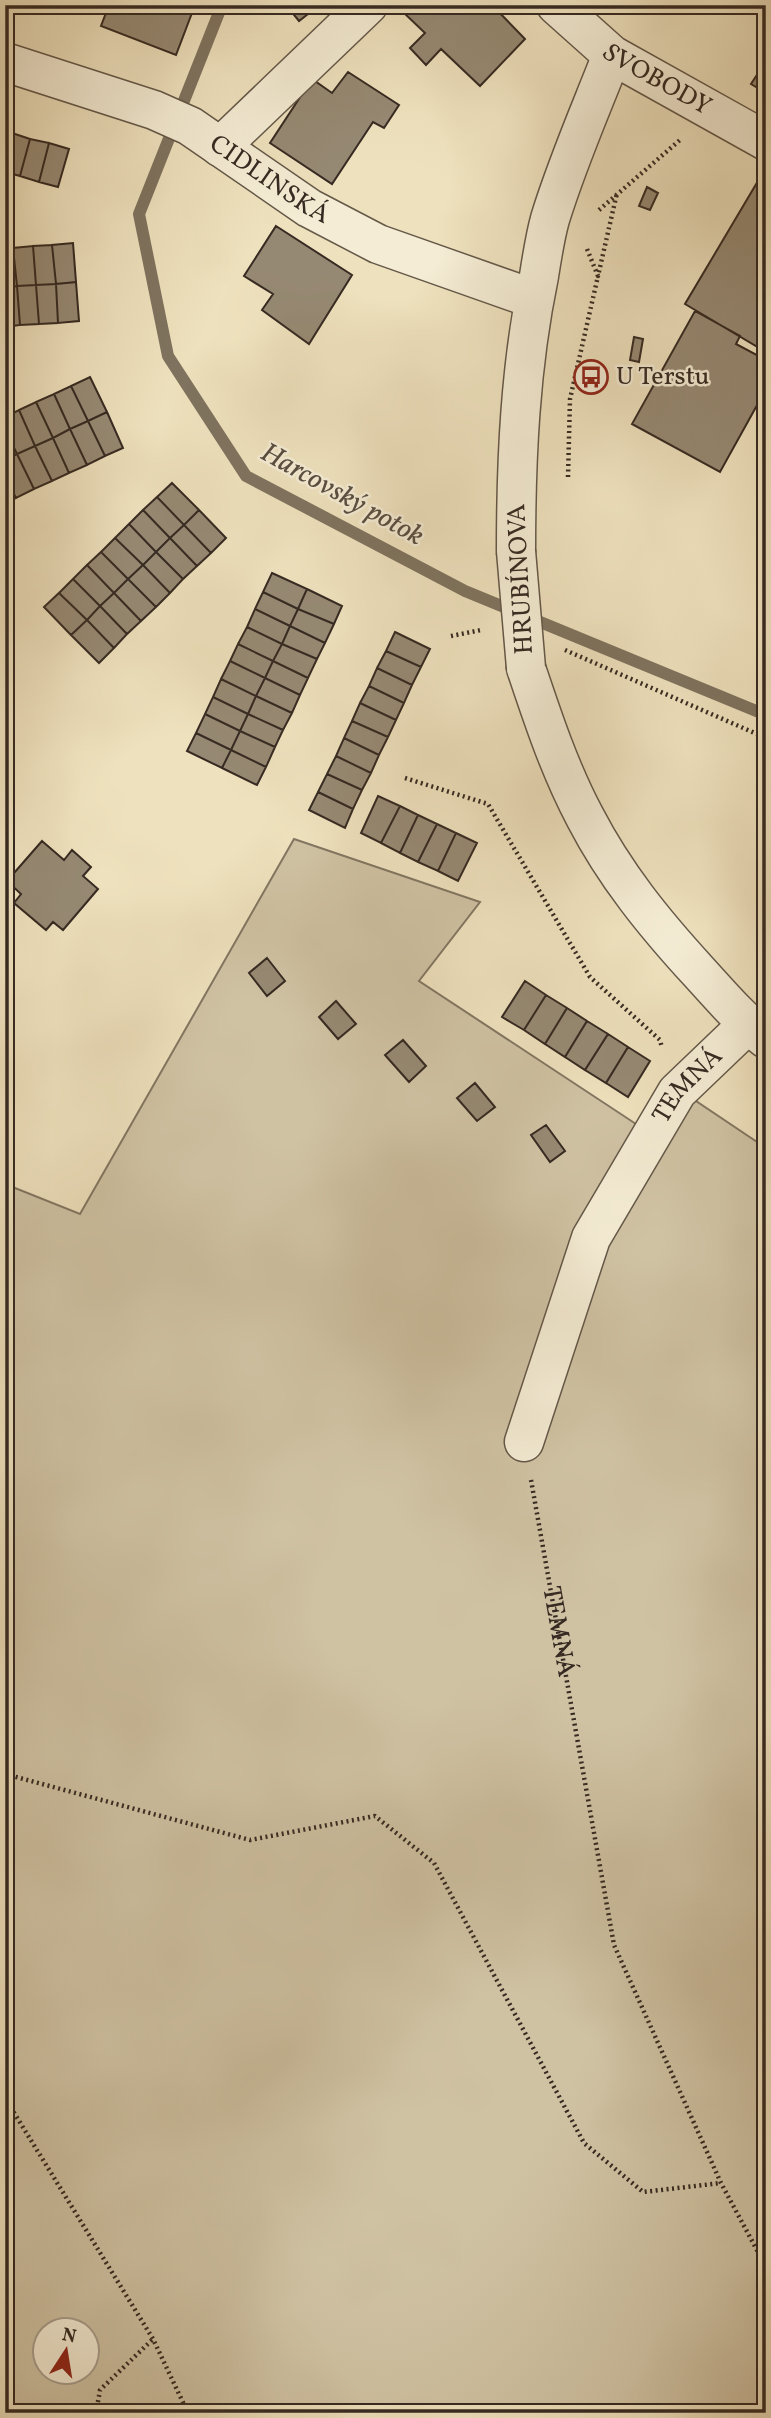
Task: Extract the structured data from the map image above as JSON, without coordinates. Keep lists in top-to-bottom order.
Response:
{
  "streets": {
    "street": [
      "SVOBODY",
      "CIDLINSKÁ",
      "HRUBÍNOVA",
      "TEMNÁ"
    ]
  },
  "crossings": [
    ["SVOBODY", "HRUBÍNOVA"],
    ["CIDLINSKÁ", "HRUBÍNOVA"],
    ["HRUBÍNOVA", "TEMNÁ"]
  ],
  "water": ["Harcovský potok"],
  "places": {
    "bus stop": ["U Terstu"]
  },
  "north": "top"
}
